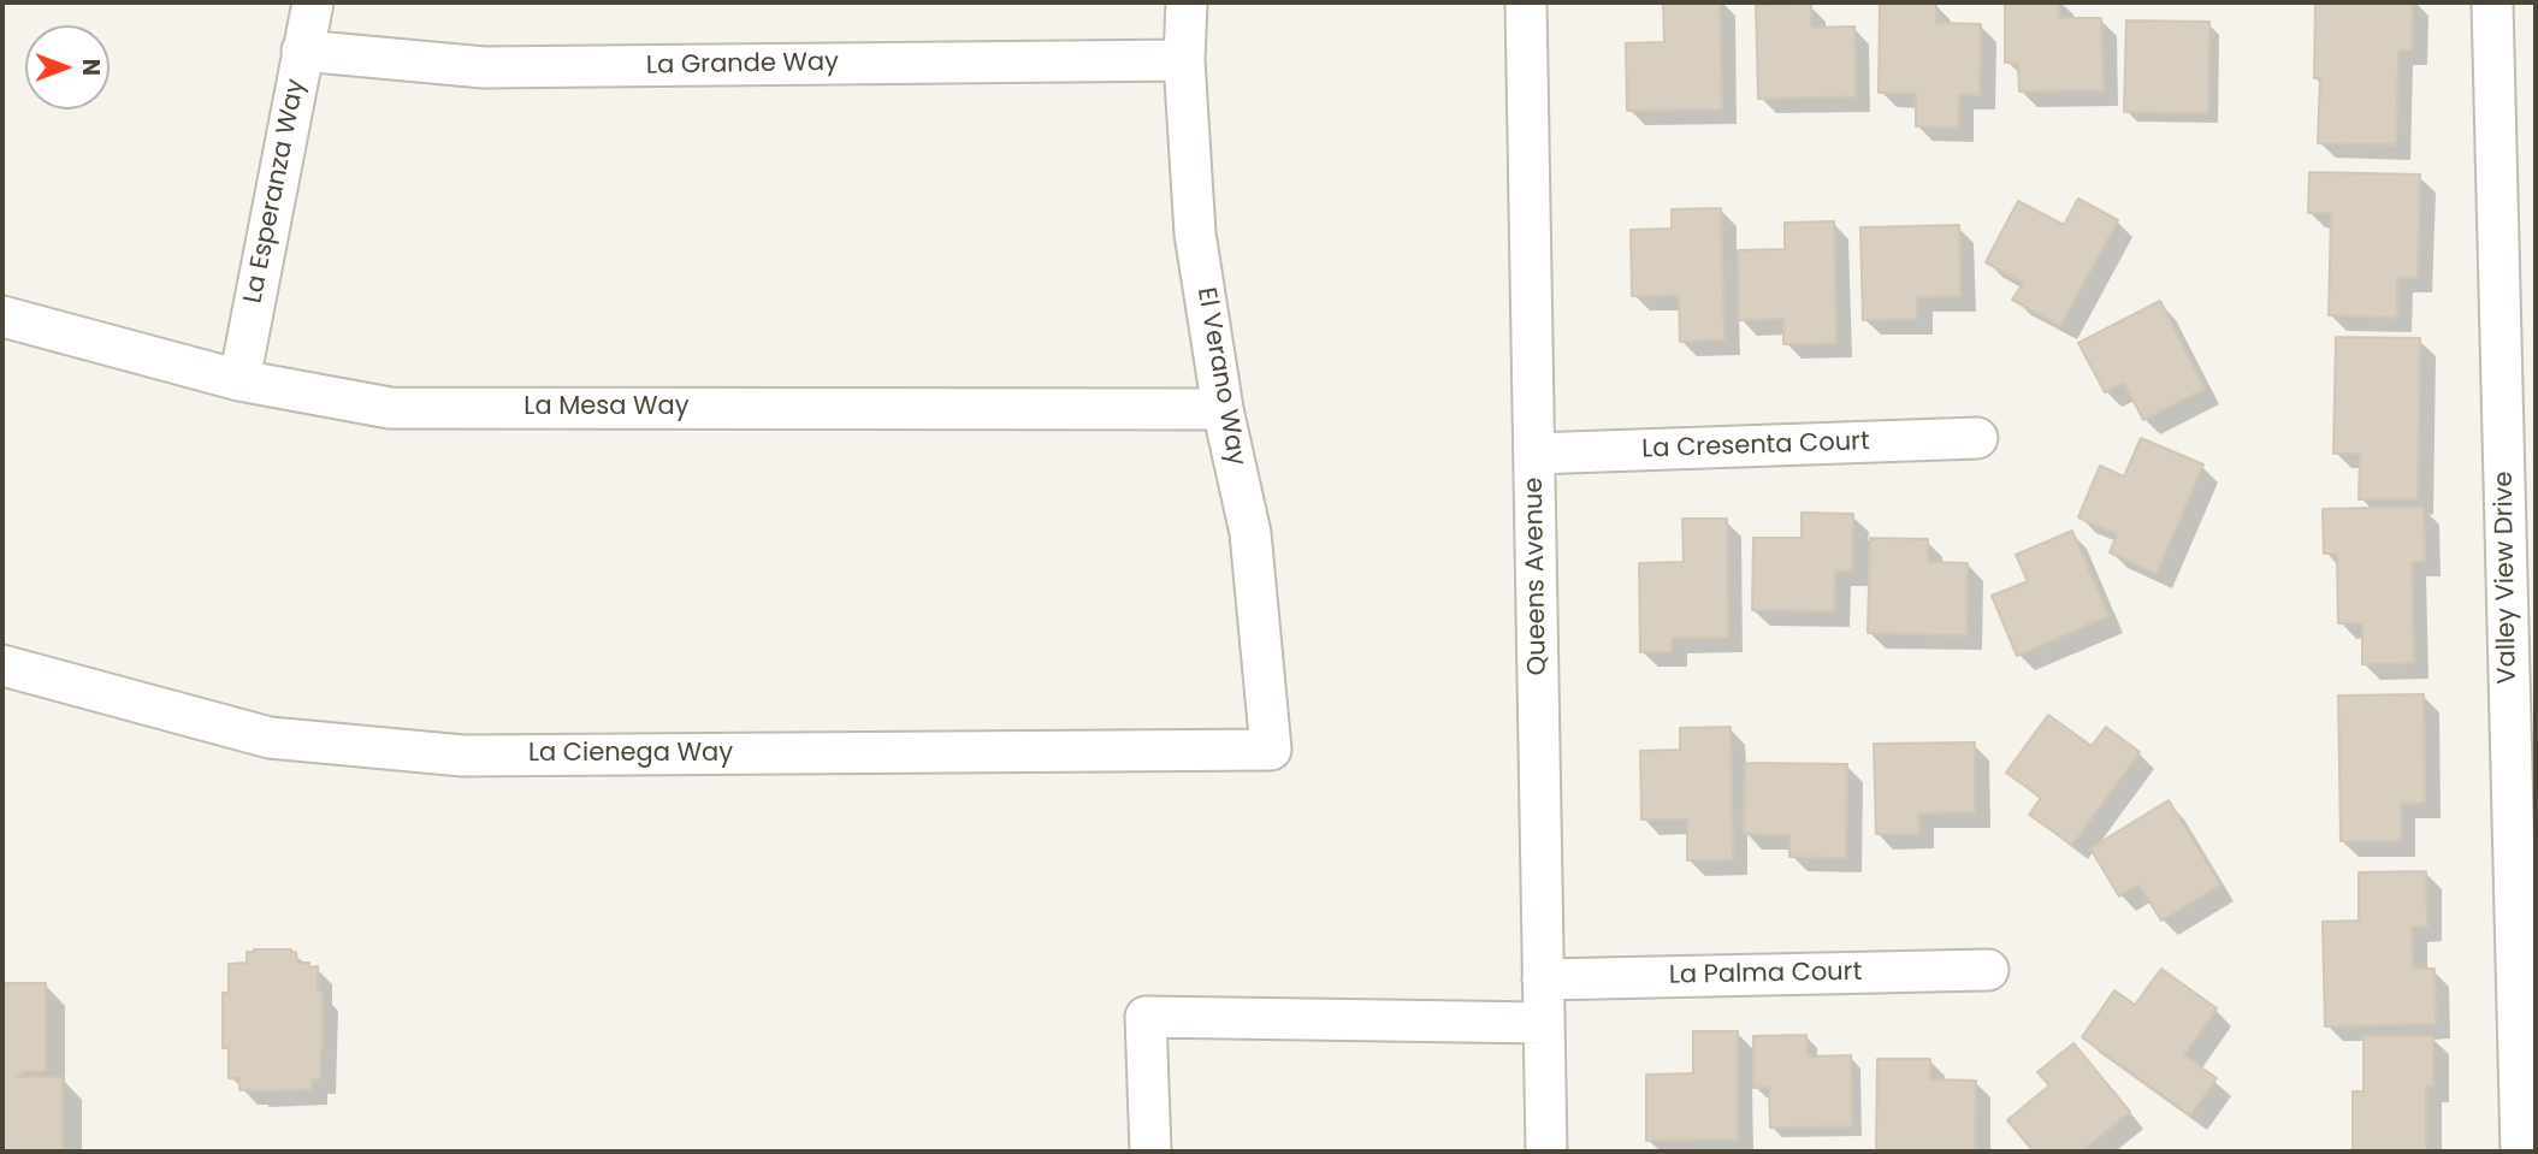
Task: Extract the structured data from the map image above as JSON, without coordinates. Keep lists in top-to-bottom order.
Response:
{
  "streets": {
    "street": [
      "La Grande Way",
      "La Esperanza Way",
      "El Verano Way",
      "La Mesa Way",
      "La Cresenta Court",
      "Queens Avenue",
      "Valley View Drive",
      "La Cienega Way",
      "La Palma Court"
    ]
  },
  "crossings": [
    ["La Grande Way", "La Esperanza Way"],
    ["La Grande Way", "El Verano Way"],
    ["La Esperanza Way", "La Mesa Way"],
    ["El Verano Way", "La Mesa Way"],
    ["El Verano Way", "La Cienega Way"],
    ["La Cresenta Court", "Queens Avenue"],
    ["Queens Avenue", "La Palma Court"]
  ],
  "north": "right"
}
